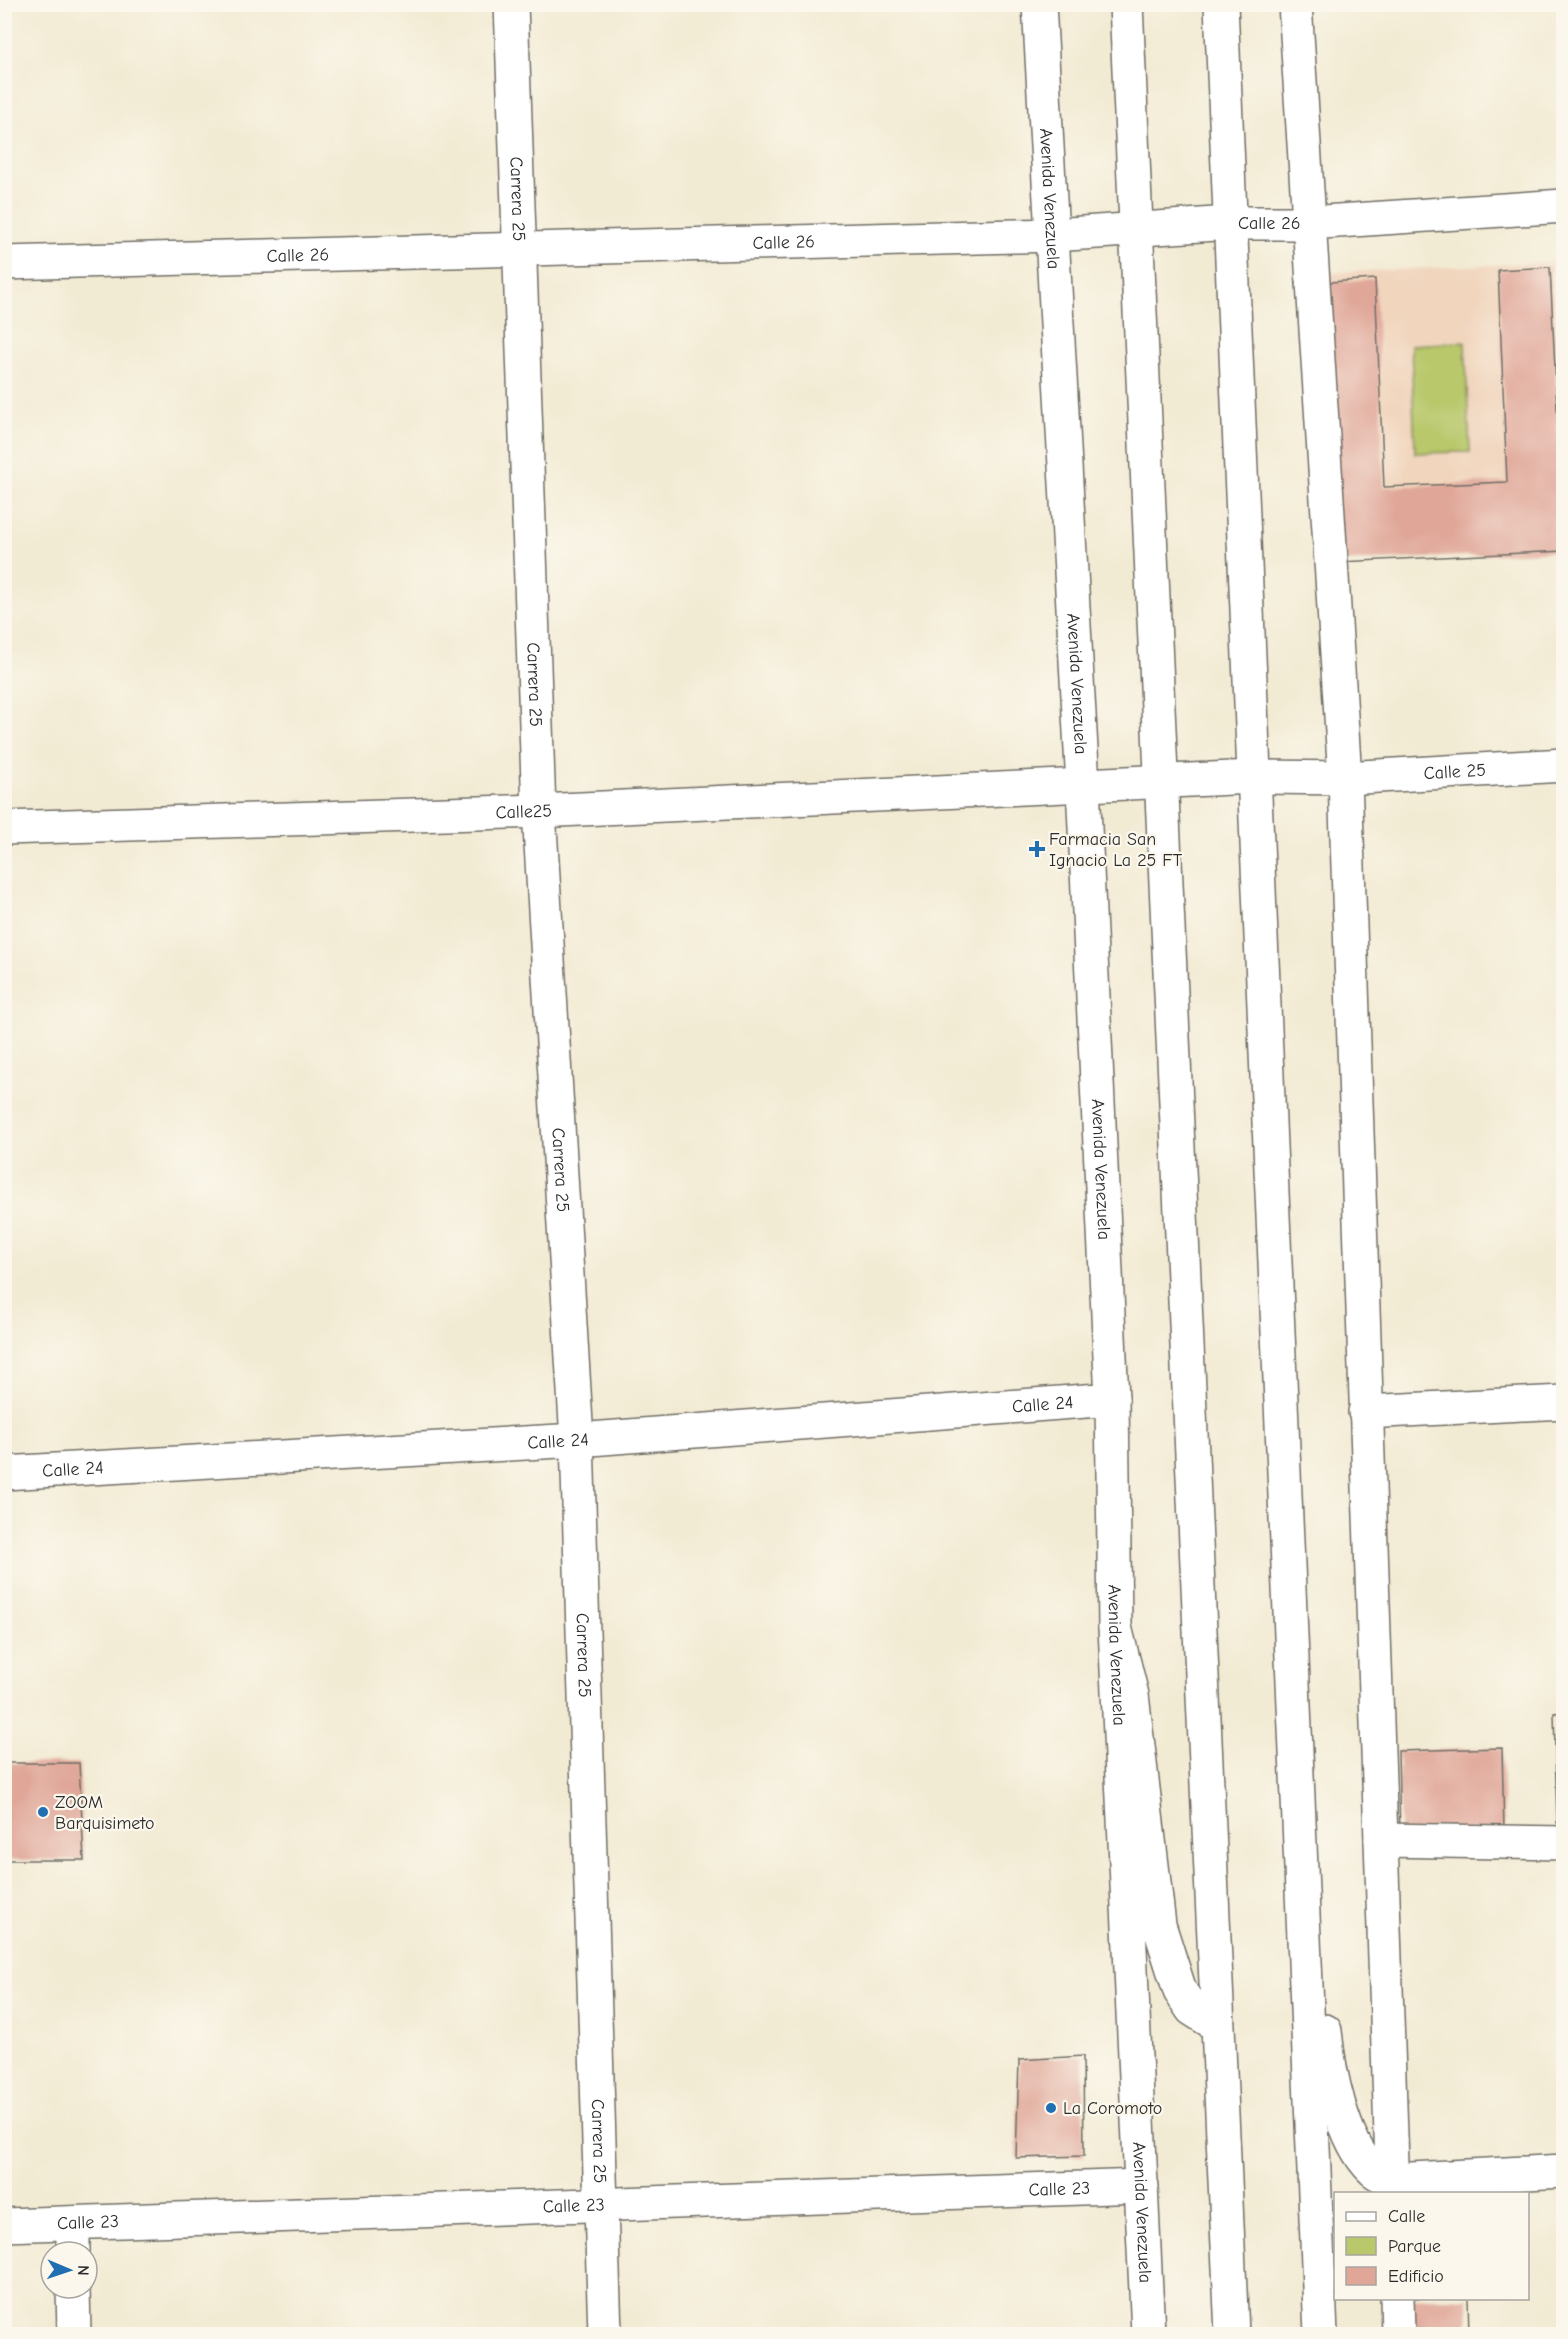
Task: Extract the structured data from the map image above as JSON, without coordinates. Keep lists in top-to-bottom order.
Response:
{
  "streets": {
    "street": [
      "Carrera 25",
      "Avenida Venezuela",
      "Calle 26",
      "Calle 25",
      "Calle25",
      "Calle 24",
      "Calle 23"
    ]
  },
  "crossings": [
    ["Carrera 25", "Calle 26"],
    ["Carrera 25", "Calle25"],
    ["Carrera 25", "Calle 24"],
    ["Carrera 25", "Calle 23"],
    ["Avenida Venezuela", "Calle 26"],
    ["Avenida Venezuela", "Calle25"],
    ["Avenida Venezuela", "Calle 24"],
    ["Avenida Venezuela", "Calle 23"],
    ["Calle 25", "Calle25"]
  ],
  "places": {
    "health": ["Farmacia San Ignacio La 25 FT"],
    "other": ["ZOOM Barquisimeto", "La Coromoto"]
  },
  "legend": ["Calle", "Parque", "Edificio"],
  "north": "right"
}
